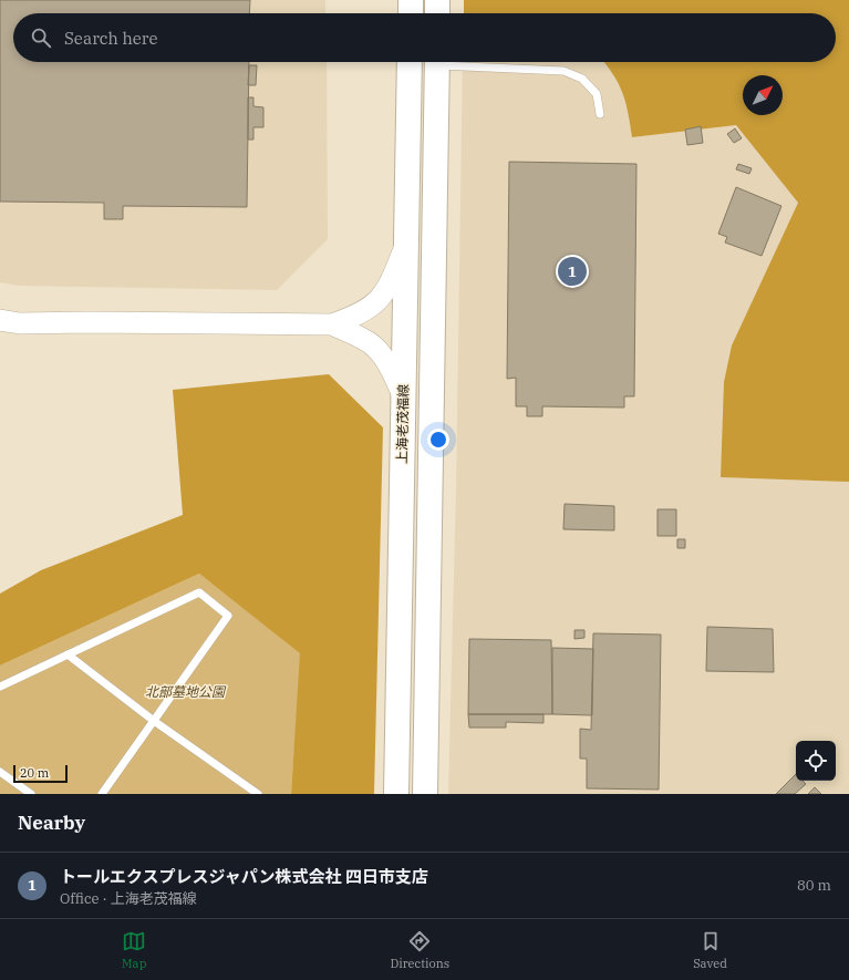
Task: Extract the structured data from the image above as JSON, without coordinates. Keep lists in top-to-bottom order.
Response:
{
  "streets": {
    "main road": ["上海老茂福線"]
  },
  "parks": ["北部墓地公園"],
  "scale_bar": "20 m",
  "north": "top right",
  "page": {
    "search": "Search here",
    "pins": "1",
    "scale": "20 m",
    "heading": "Nearby",
    "list": [
      {
        "mark": "1",
        "name": "トールエクスプレスジャパン株式会社 四日市支店",
        "note": "Office · 上海老茂福線",
        "value": "80 m"
      }
    ],
    "nav": ["Map", "Directions", "Saved"]
  }
}
